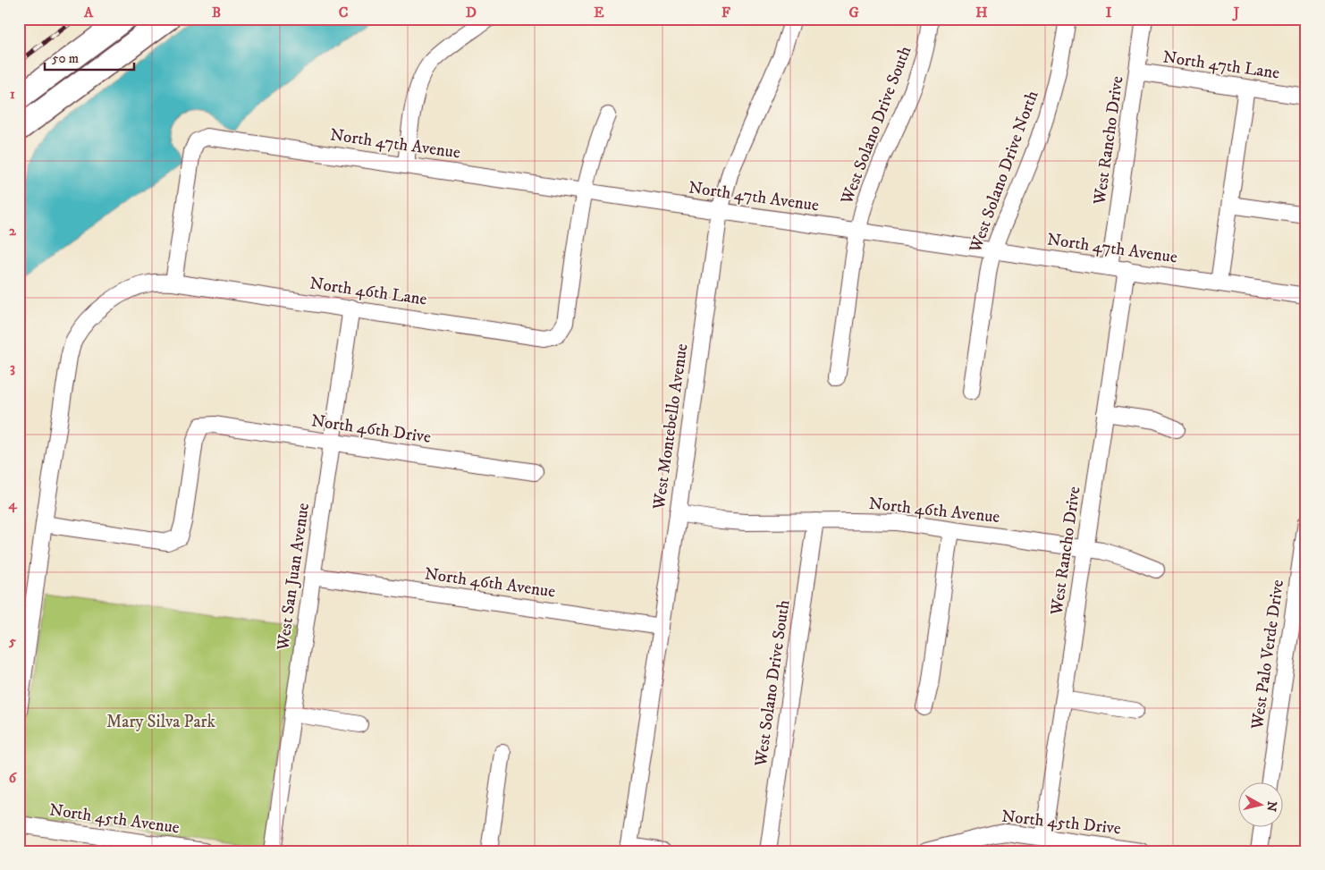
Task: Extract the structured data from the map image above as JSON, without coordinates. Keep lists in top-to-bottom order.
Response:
{
  "streets": {
    "street": [
      "North 47th Lane",
      "West Solano Drive South",
      "West Rancho Drive",
      "North 47th Avenue",
      "West Solano Drive North",
      "North 46th Lane",
      "West Montebello Avenue",
      "North 46th Drive",
      "North 46th Avenue",
      "West San Juan Avenue",
      "West Palo Verde Drive",
      "North 45th Avenue",
      "North 45th Drive"
    ]
  },
  "crossings": [
    ["North 47th Lane", "West Rancho Drive"],
    ["West Solano Drive South", "North 47th Avenue"],
    ["West Solano Drive South", "North 46th Avenue"],
    ["West Rancho Drive", "North 47th Avenue"],
    ["West Rancho Drive", "North 46th Avenue"],
    ["West Rancho Drive", "North 45th Drive"],
    ["North 47th Avenue", "West Solano Drive North"],
    ["North 47th Avenue", "North 46th Lane"],
    ["North 47th Avenue", "West Montebello Avenue"],
    ["North 46th Lane", "North 46th Drive"],
    ["North 46th Lane", "West San Juan Avenue"],
    ["West Montebello Avenue", "North 46th Avenue"],
    ["North 46th Drive", "West San Juan Avenue"],
    ["North 46th Avenue", "West San Juan Avenue"]
  ],
  "parks": ["Mary Silva Park"],
  "scale_bar": "50 m",
  "north": "right",
  "grid": {
    "columns": [
      "A",
      "B",
      "C",
      "D",
      "E",
      "F",
      "G",
      "H",
      "I",
      "J"
    ],
    "rows": [
      "1",
      "2",
      "3",
      "4",
      "5",
      "6"
    ]
  }
}
